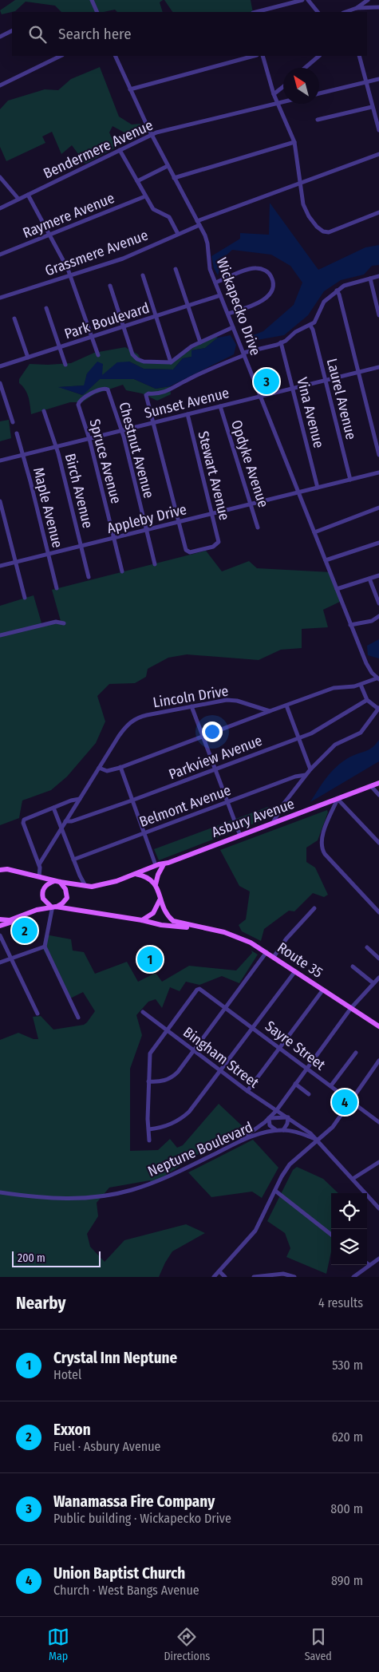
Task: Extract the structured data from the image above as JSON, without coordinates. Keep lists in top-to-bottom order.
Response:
{
  "streets": {
    "main road": ["Asbury Avenue", "Route 35"],
    "street": [
      "Bendermere Avenue",
      "Raymere Avenue",
      "Grassmere Avenue",
      "Wickapecko Drive",
      "Park Boulevard",
      "Laurel Avenue",
      "Sunset Avenue",
      "Vina Avenue",
      "Chestnut Avenue",
      "Spruce Avenue",
      "Opdyke Avenue",
      "Stewart Avenue",
      "Birch Avenue",
      "Maple Avenue",
      "Appleby Drive",
      "Lincoln Drive",
      "Parkview Avenue",
      "Belmont Avenue",
      "Sayre Street",
      "Bingham Street",
      "Neptune Boulevard"
    ]
  },
  "crossings": [
    ["Bendermere Avenue", "Wickapecko Drive"],
    ["Grassmere Avenue", "Wickapecko Drive"],
    ["Wickapecko Drive", "Park Boulevard"],
    ["Wickapecko Drive", "Sunset Avenue"],
    ["Wickapecko Drive", "Appleby Drive"],
    ["Laurel Avenue", "Sunset Avenue"],
    ["Laurel Avenue", "Appleby Drive"],
    ["Sunset Avenue", "Vina Avenue"],
    ["Sunset Avenue", "Chestnut Avenue"],
    ["Sunset Avenue", "Spruce Avenue"],
    ["Sunset Avenue", "Opdyke Avenue"],
    ["Sunset Avenue", "Stewart Avenue"],
    ["Sunset Avenue", "Birch Avenue"],
    ["Sunset Avenue", "Maple Avenue"],
    ["Vina Avenue", "Appleby Drive"],
    ["Chestnut Avenue", "Spruce Avenue"],
    ["Chestnut Avenue", "Appleby Drive"],
    ["Spruce Avenue", "Appleby Drive"],
    ["Opdyke Avenue", "Appleby Drive"],
    ["Stewart Avenue", "Appleby Drive"],
    ["Birch Avenue", "Appleby Drive"],
    ["Maple Avenue", "Appleby Drive"],
    ["Lincoln Drive", "Parkview Avenue"],
    ["Sayre Street", "Bingham Street"],
    ["Bingham Street", "Neptune Boulevard"]
  ],
  "scale_bar": "200 m",
  "north": "top left",
  "page": {
    "search": "Search here",
    "pins": [
      "3",
      "2",
      "1",
      "4"
    ],
    "scale": "200 m",
    "heading": ["Nearby", "4 results"],
    "list": [
      {
        "mark": "1",
        "name": "Crystal Inn Neptune",
        "note": "Hotel",
        "value": "530 m"
      },
      {
        "mark": "2",
        "name": "Exxon",
        "note": "Fuel · Asbury Avenue",
        "value": "620 m"
      },
      {
        "mark": "3",
        "name": "Wanamassa Fire Company",
        "note": "Public building · Wickapecko Drive",
        "value": "800 m"
      },
      {
        "mark": "4",
        "name": "Union Baptist Church",
        "note": "Church · West Bangs Avenue",
        "value": "890 m"
      }
    ],
    "nav": ["Map", "Directions", "Saved"]
  }
}
